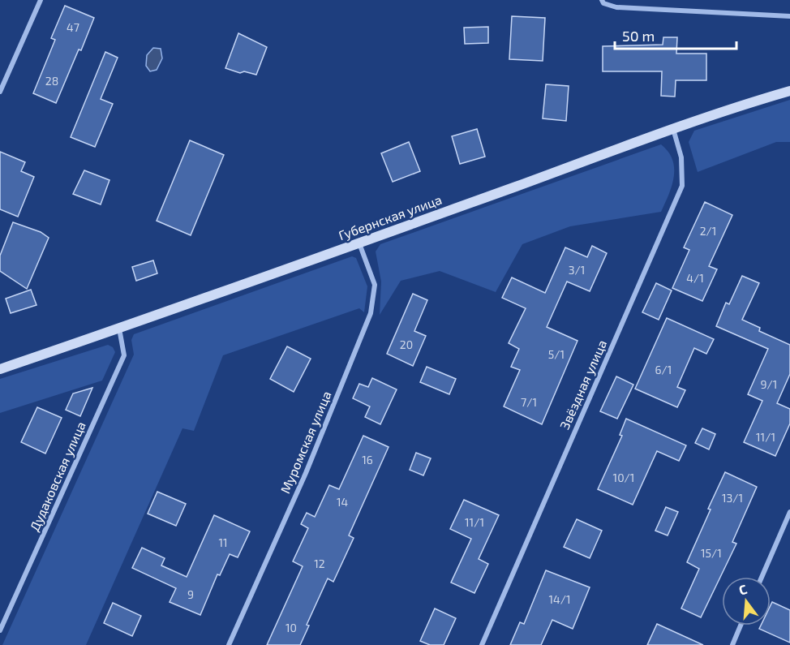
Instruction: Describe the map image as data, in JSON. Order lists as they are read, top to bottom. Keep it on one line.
{"streets":{"street":["Губернская улица","Звёздная улица","Муромская улица","Дудаковская улица"]},"crossings":[["Губернская улица","Звёздная улица"],["Губернская улица","Муромская улица"],["Губернская улица","Дудаковская улица"]],"house_numbers":["47","28","2/1","3/1","4/1","20","5/1","6/1","9/1","7/1","11/1","16","10/1","13/1","14","11/1","11","15/1","12","9","14/1","10"],"scale_bar":"50 m","north":"top"}
